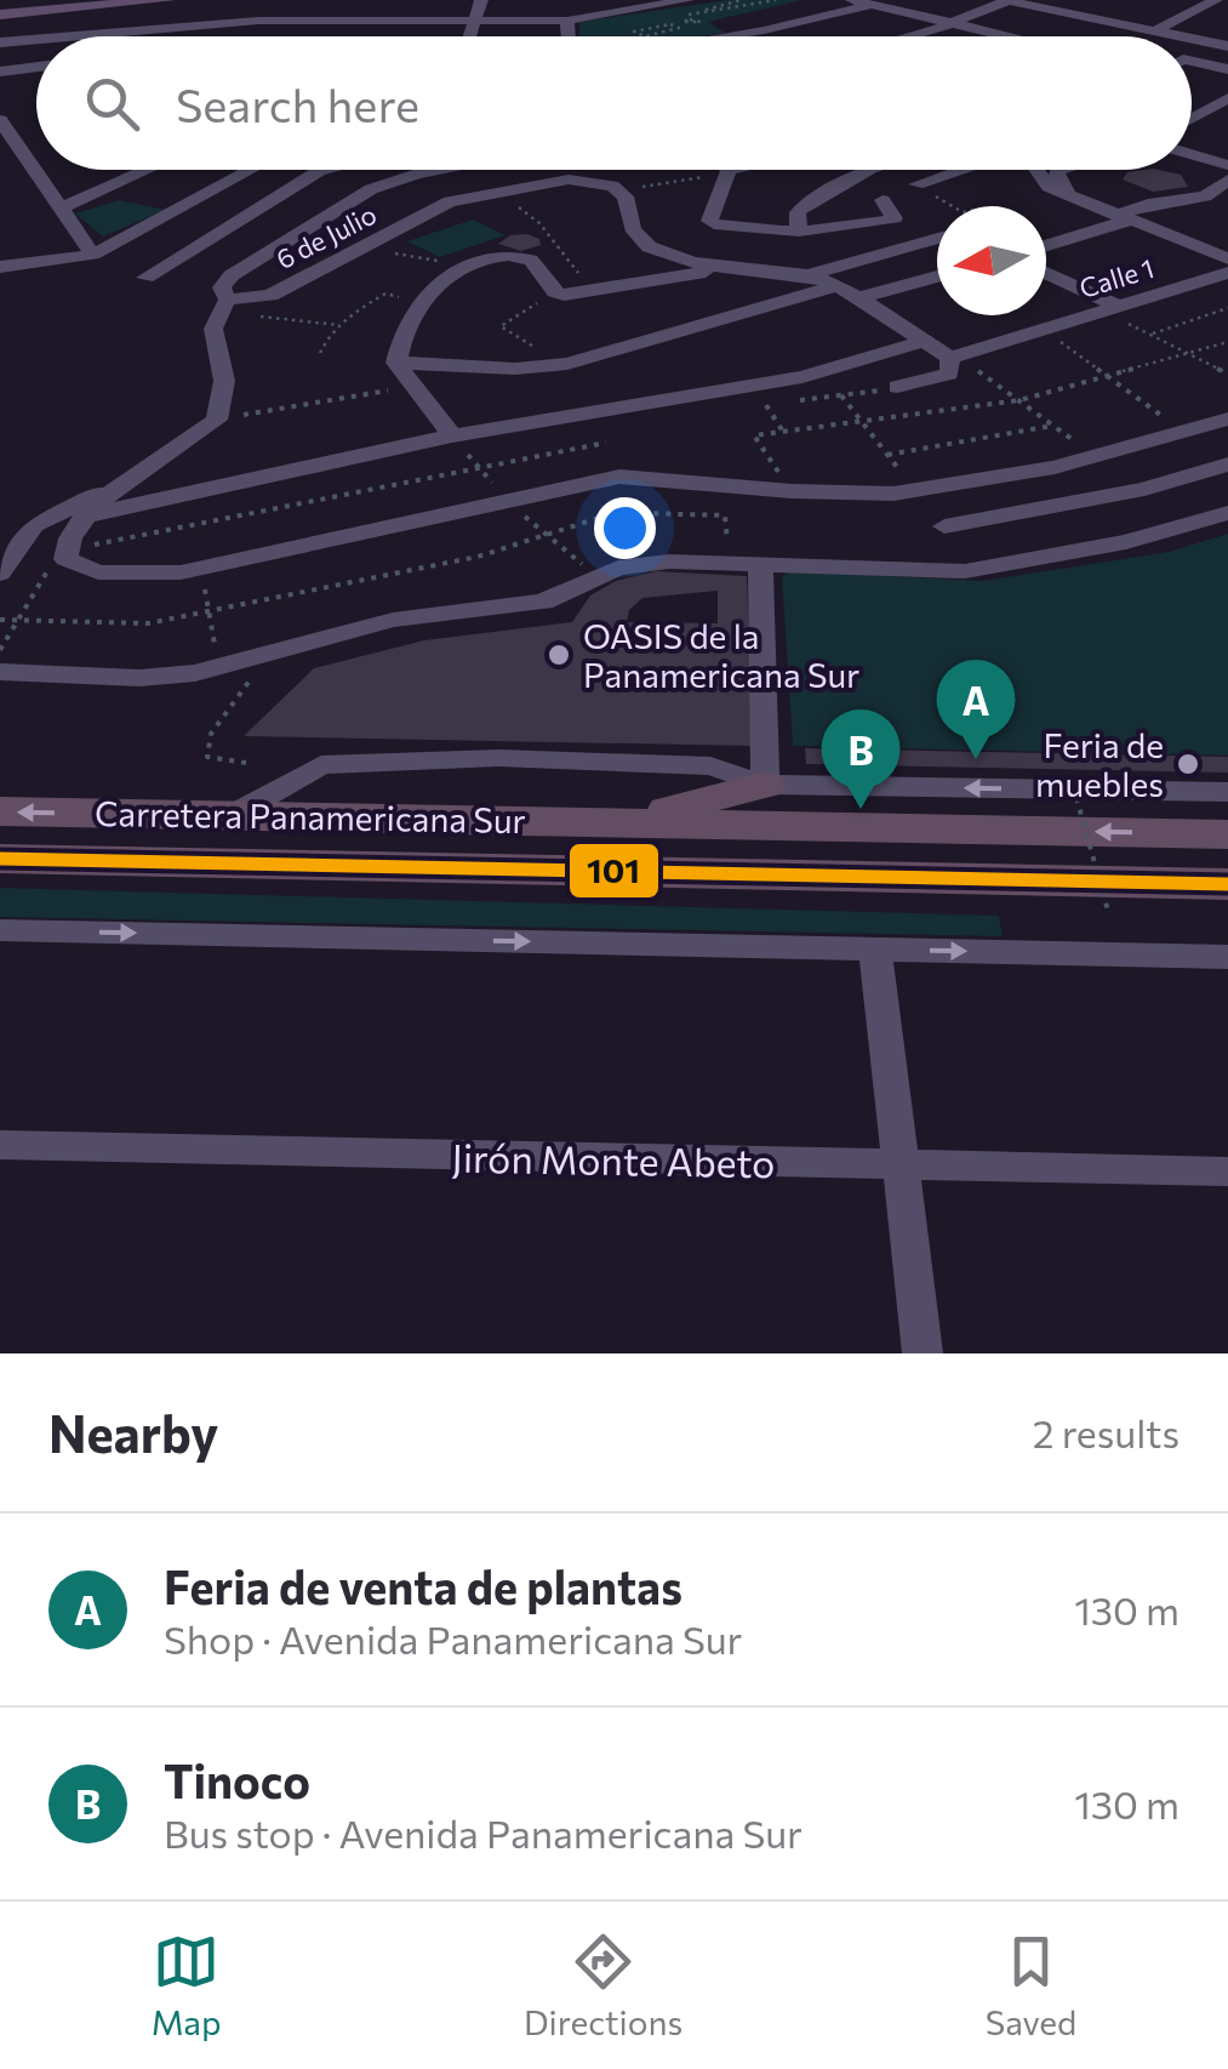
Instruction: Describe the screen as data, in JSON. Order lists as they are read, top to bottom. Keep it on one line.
{"streets":{"highway":["Carretera Panamericana Sur"],"street":["6 de Julio","Calle 1","Jirón Monte Abeto"]},"places":["OASIS de la Panamericana Sur","Feria de muebles"],"lines":["transit line 101"],"north":"left","page":{"search":"Search here","pins":["A","B"],"heading":["Nearby","2 results"],"list":[{"mark":"A","name":"Feria de venta de plantas","note":"Shop · Avenida Panamericana Sur","value":"130 m"},{"mark":"B","name":"Tinoco","note":"Bus stop · Avenida Panamericana Sur","value":"130 m"}],"nav":["Map","Directions","Saved"]}}
